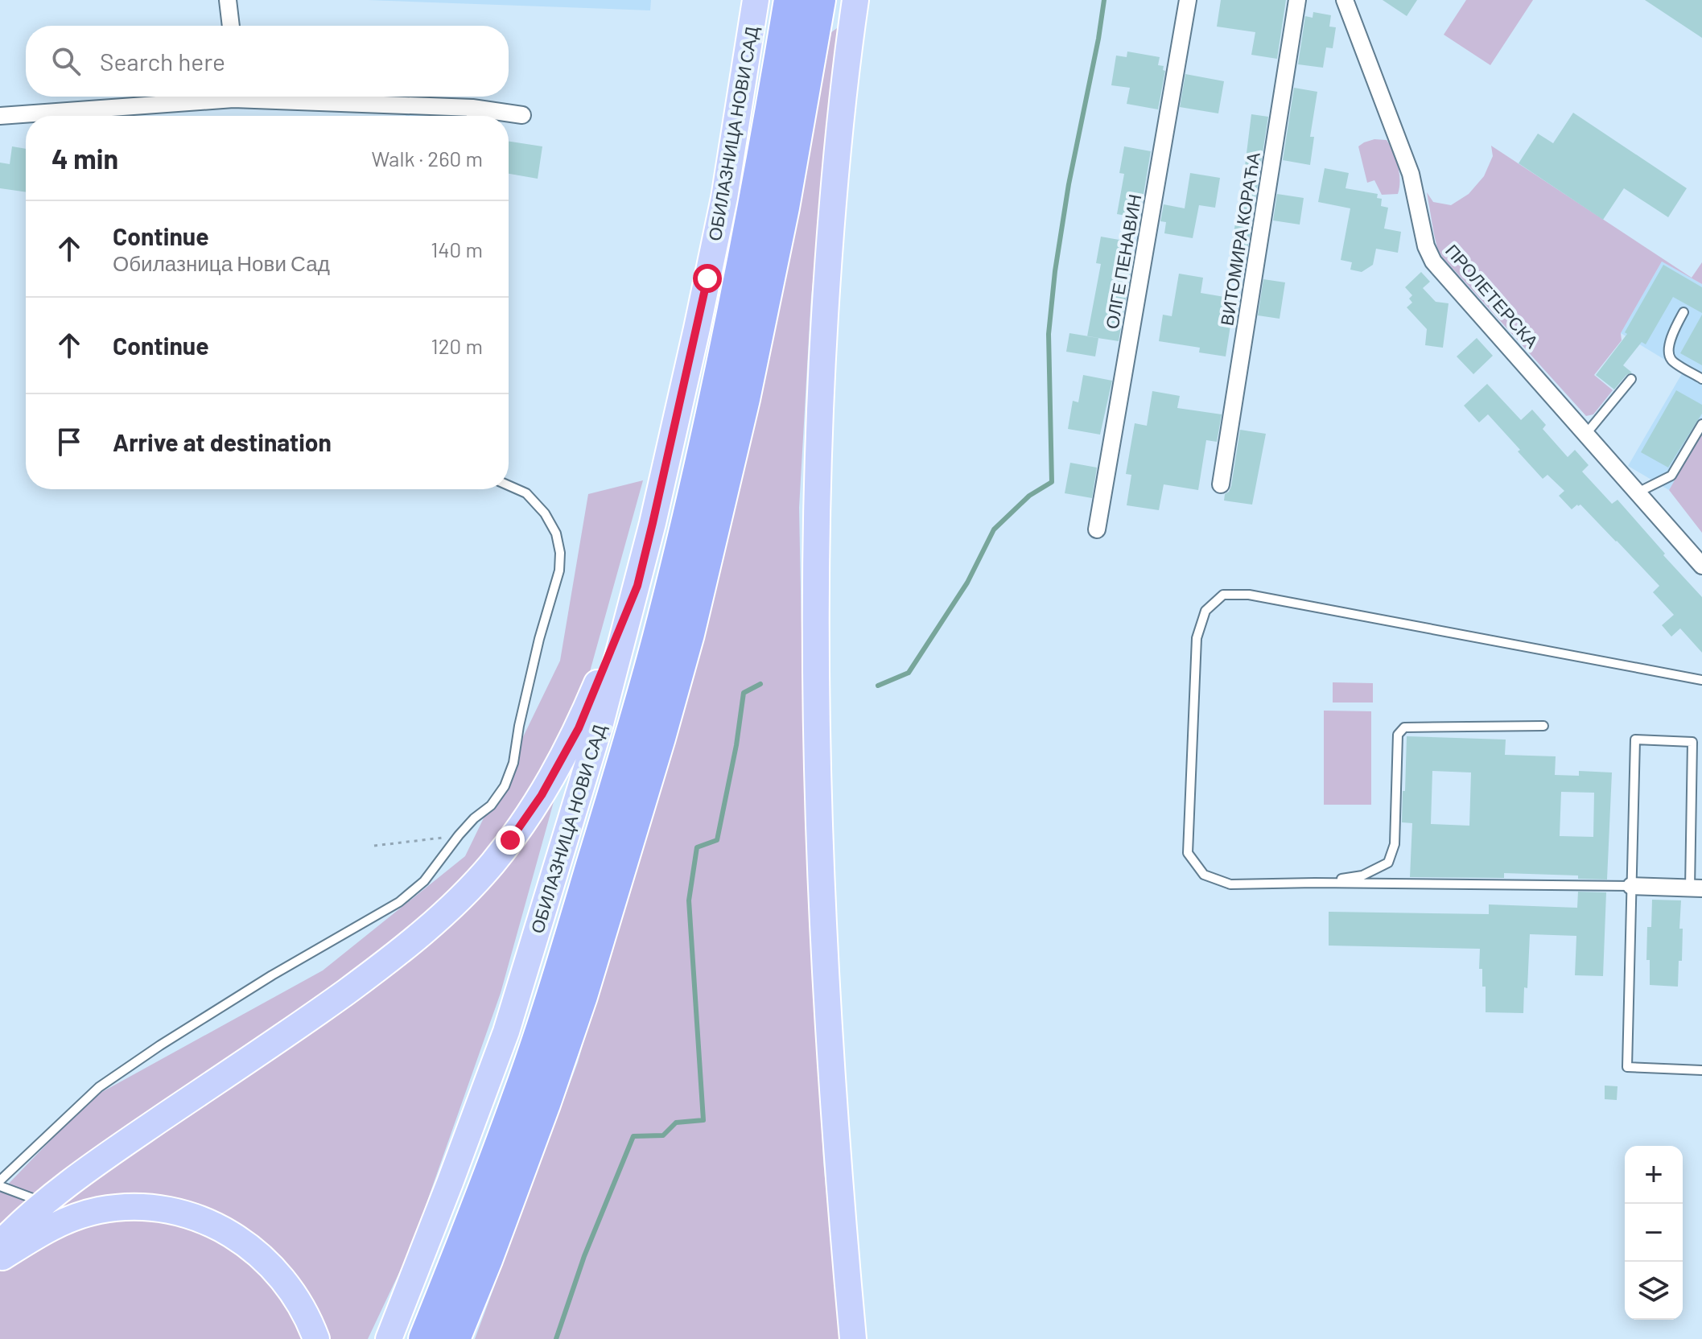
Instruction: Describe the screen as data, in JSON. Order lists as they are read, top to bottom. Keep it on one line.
{"streets":{"main road":["ОБИЛАЗНИЦА НОВИ САД"],"street":["ВИТОМИРА КОРАЋА","ОЛГЕ ПЕНАВИН","ПРОЛЕТЕРСКА"]},"page":{"search":"Search here","heading":["4 min","Walk · 260 m"],"list":[["Continue","Обилазница Нови Сад","140 m"],["Continue","120 m"],"Arrive at destination"],"map_buttons":["+","−"]}}
